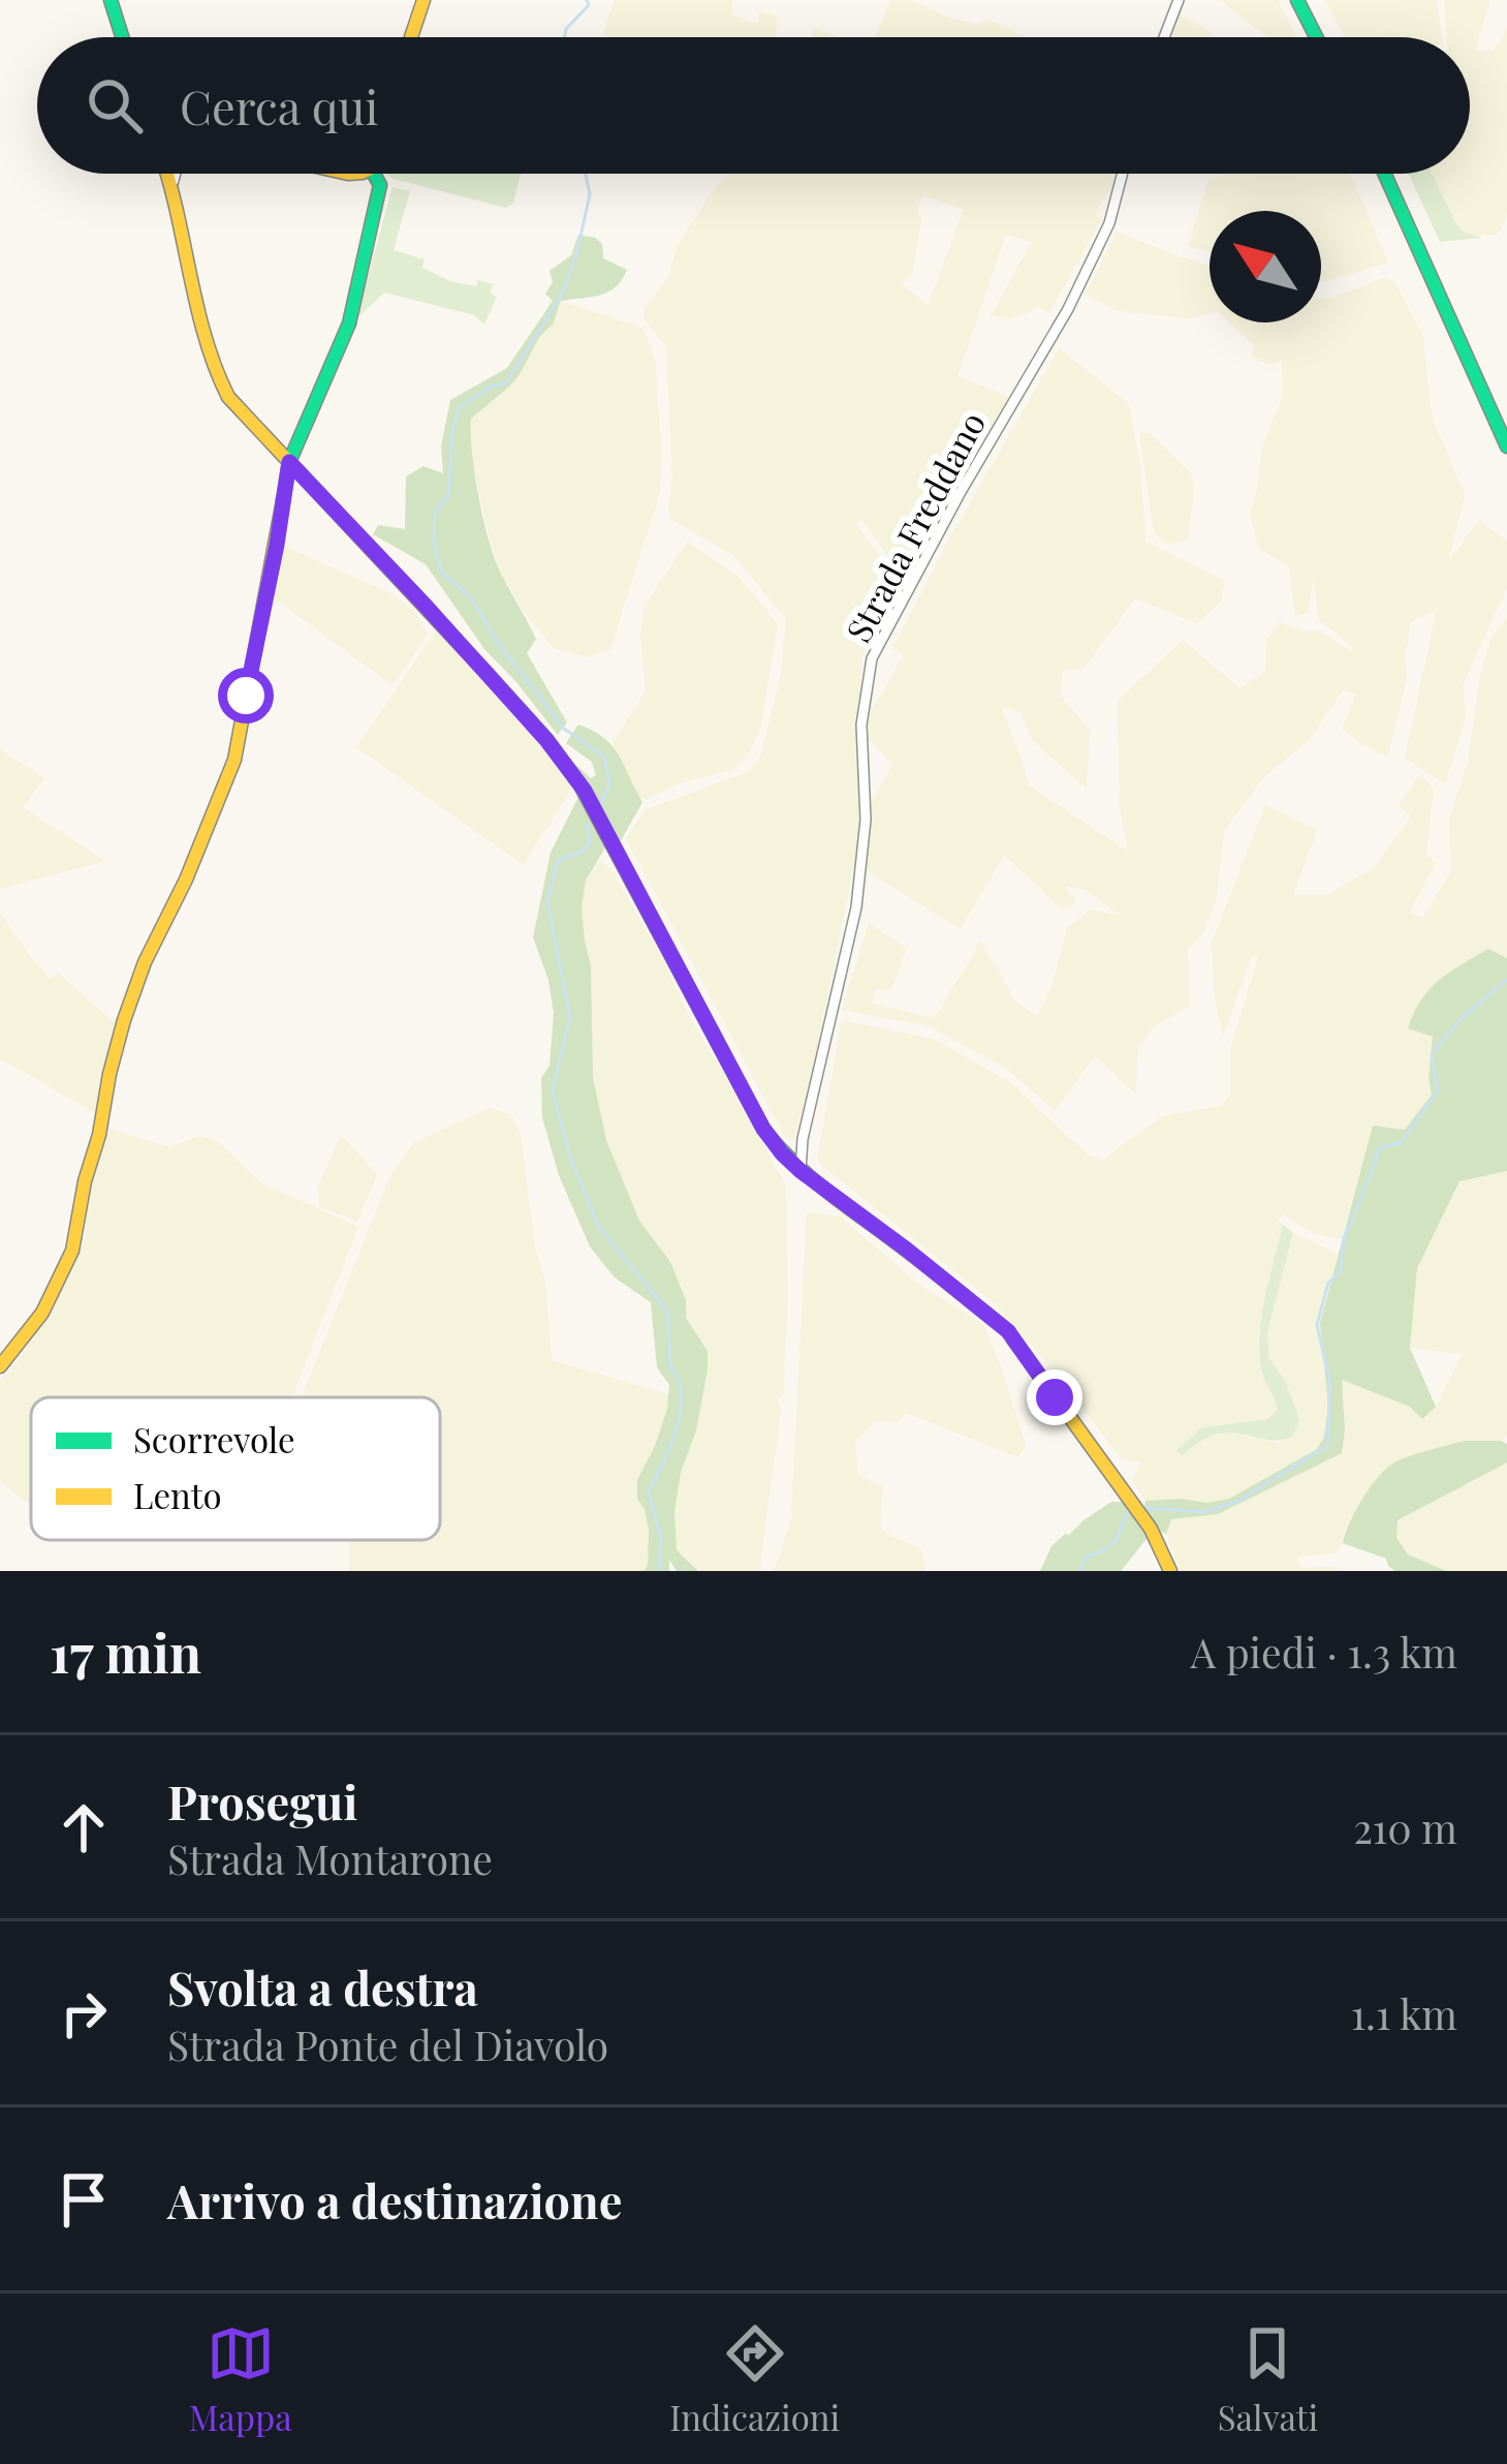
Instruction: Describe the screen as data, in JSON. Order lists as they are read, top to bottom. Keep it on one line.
{"streets":{"street":["Strada Freddano"]},"legend":["Scorrevole","Lento"],"north":"top left","page":{"search":"Cerca qui","heading":["17 min","A piedi · 1.3 km"],"list":[["Prosegui","Strada Montarone","210 m"],["Svolta a destra","Strada Ponte del Diavolo","1.1 km"],"Arrivo a destinazione"],"nav":["Mappa","Indicazioni","Salvati"]}}
